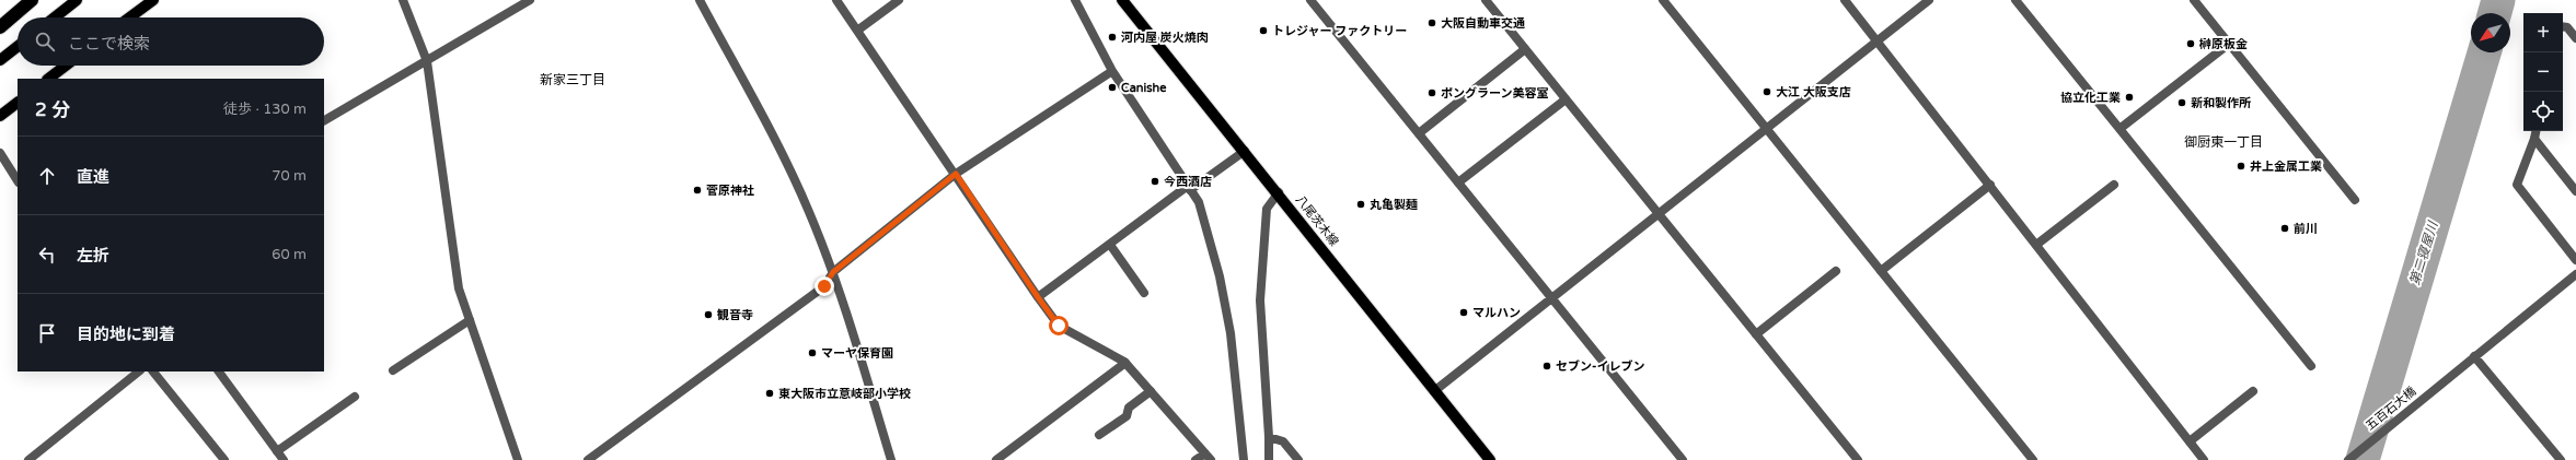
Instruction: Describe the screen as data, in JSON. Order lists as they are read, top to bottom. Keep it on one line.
{"streets":{"main road":["八尾茨木線"],"street":["五百石大橋"]},"districts":["新家三丁目","御厨東一丁目"],"water":["第二寝屋川"],"places":["大阪自動車交通","トレジャー ファクトリー","河内屋 炭火焼肉","榊原板金","Canishe","大江 大阪支店","ポングラーン美容室","協立化工業","新和製作所","井上金属工業","今西酒店","菅原神社","丸亀製麺","前川","マルハン","観音寺","マーヤ保育園","セブン-イレブン","東大阪市立意岐部小学校"],"north":"bottom left","page":{"map_buttons":["+","−"],"search":"ここで検索","heading":["2 分","徒歩 · 130 m"],"list":[["直進","70 m"],["左折","60 m"],"目的地に到着"]}}
